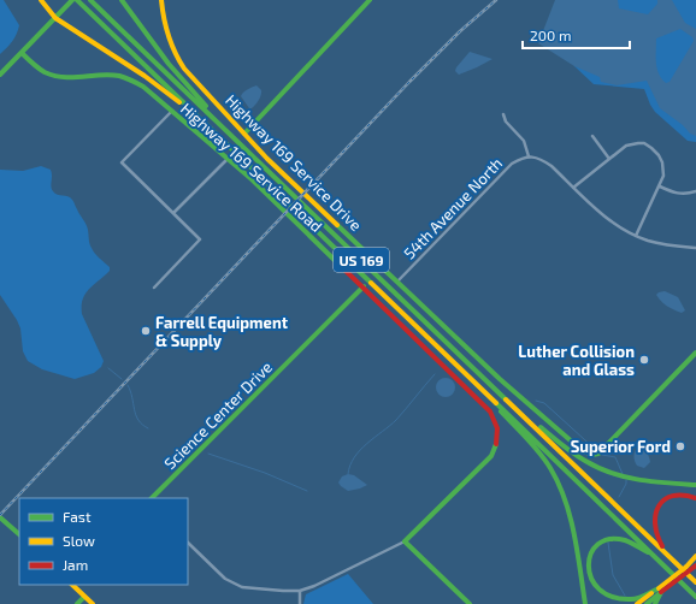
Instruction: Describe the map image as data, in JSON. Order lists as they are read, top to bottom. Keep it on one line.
{"streets":{"main road":["Highway 169 Service Drive","Highway 169 Service Road","US 169","Science Center Drive"],"street":["54th Avenue North"]},"crossings":[["Highway 169 Service Drive","54th Avenue North"],["Highway 169 Service Road","Science Center Drive"]],"places":["Farrell Equipment & Supply","Luther Collision and Glass","Superior Ford"],"legend":["Fast","Slow","Jam"],"scale_bar":"200 m"}
